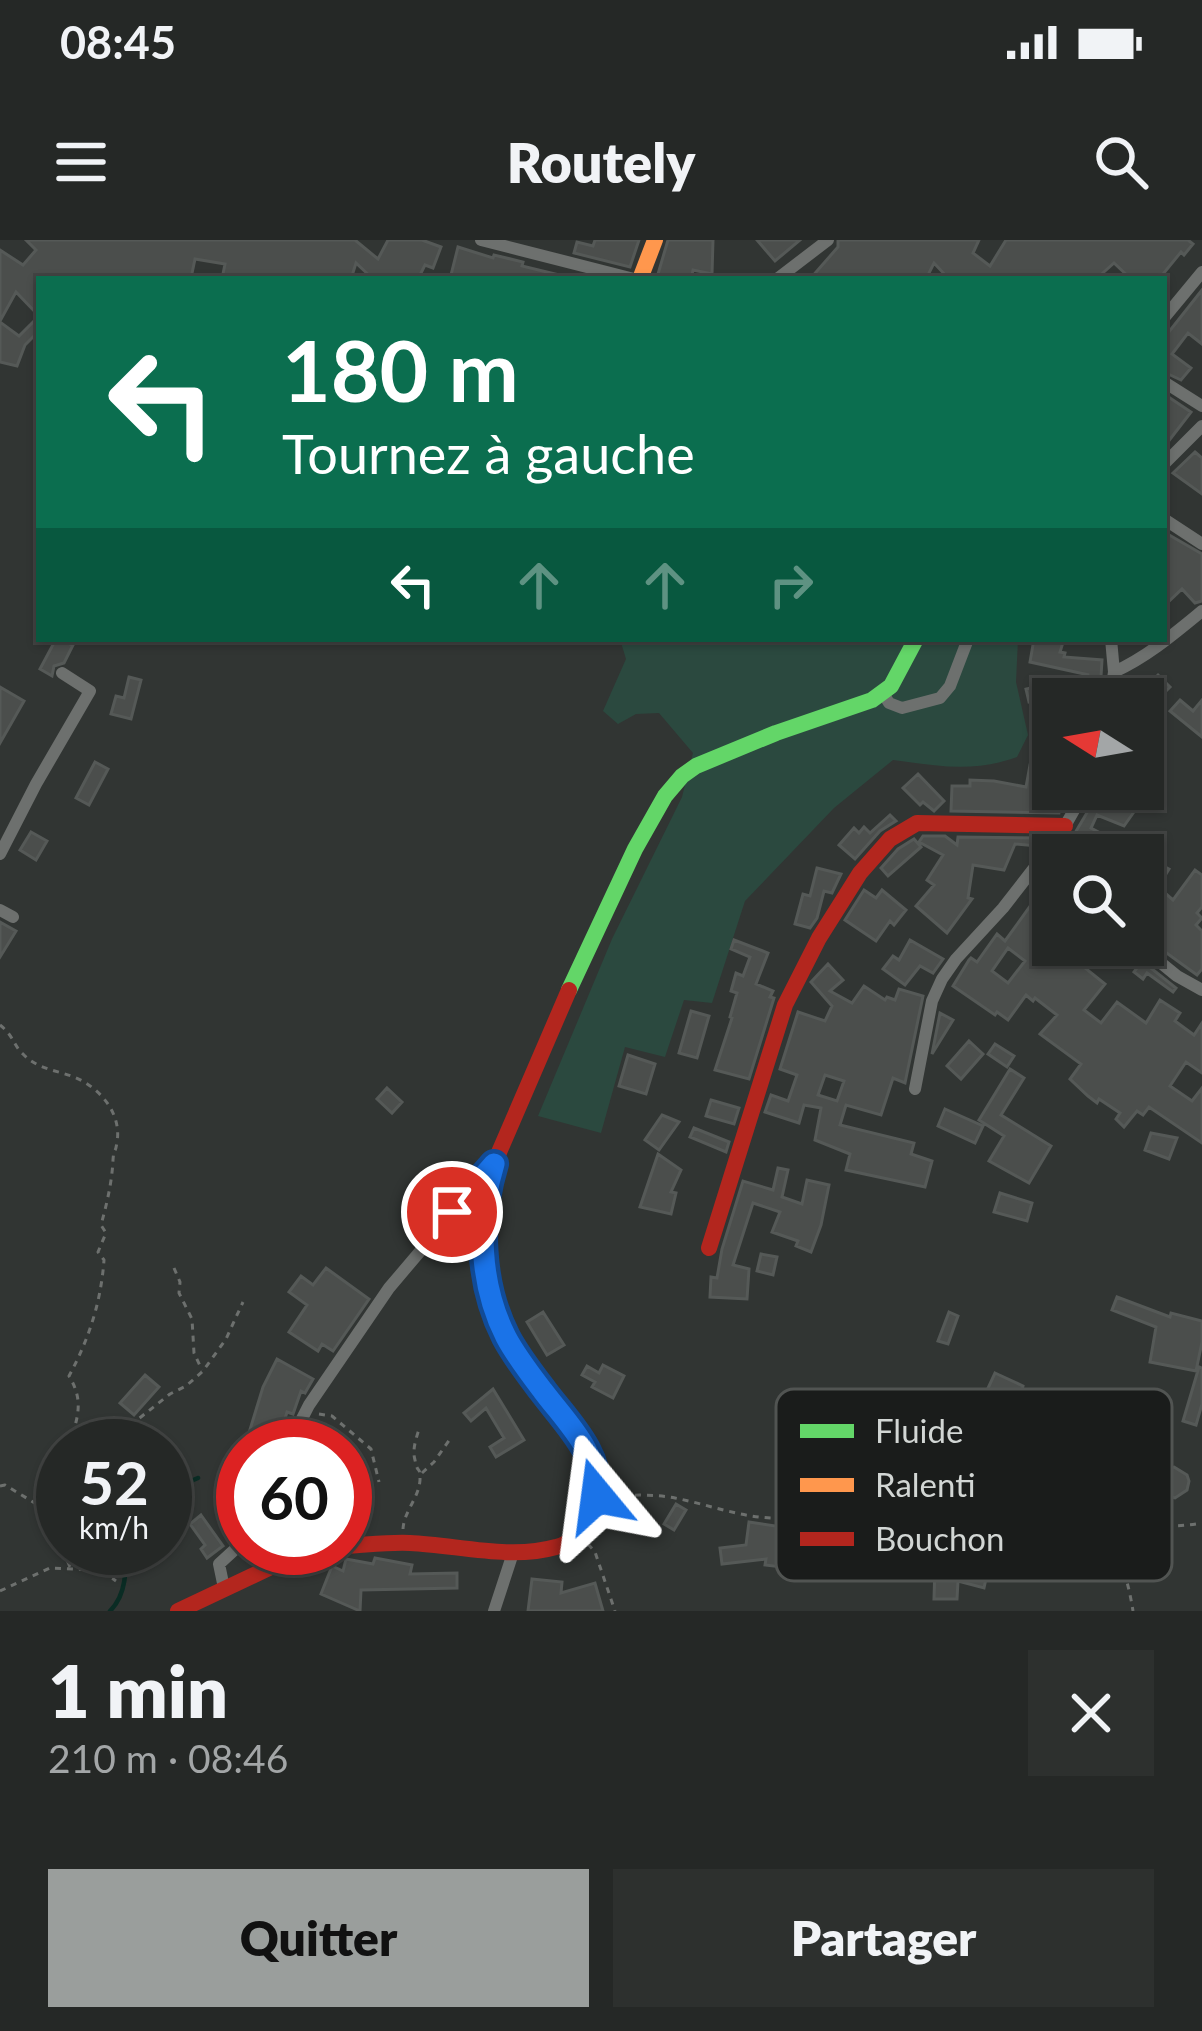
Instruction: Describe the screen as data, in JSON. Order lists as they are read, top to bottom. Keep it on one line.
{"legend":["Fluide","Ralenti","Bouchon"],"north":"left","page":{"status":"08:45","header":"Routely","turn":["180 m","Tournez à gauche"],"speed":"52 km/h","limit":"60","heading":["1 min","210 m · 08:46"],"buttons":["Quitter","Partager"]}}
